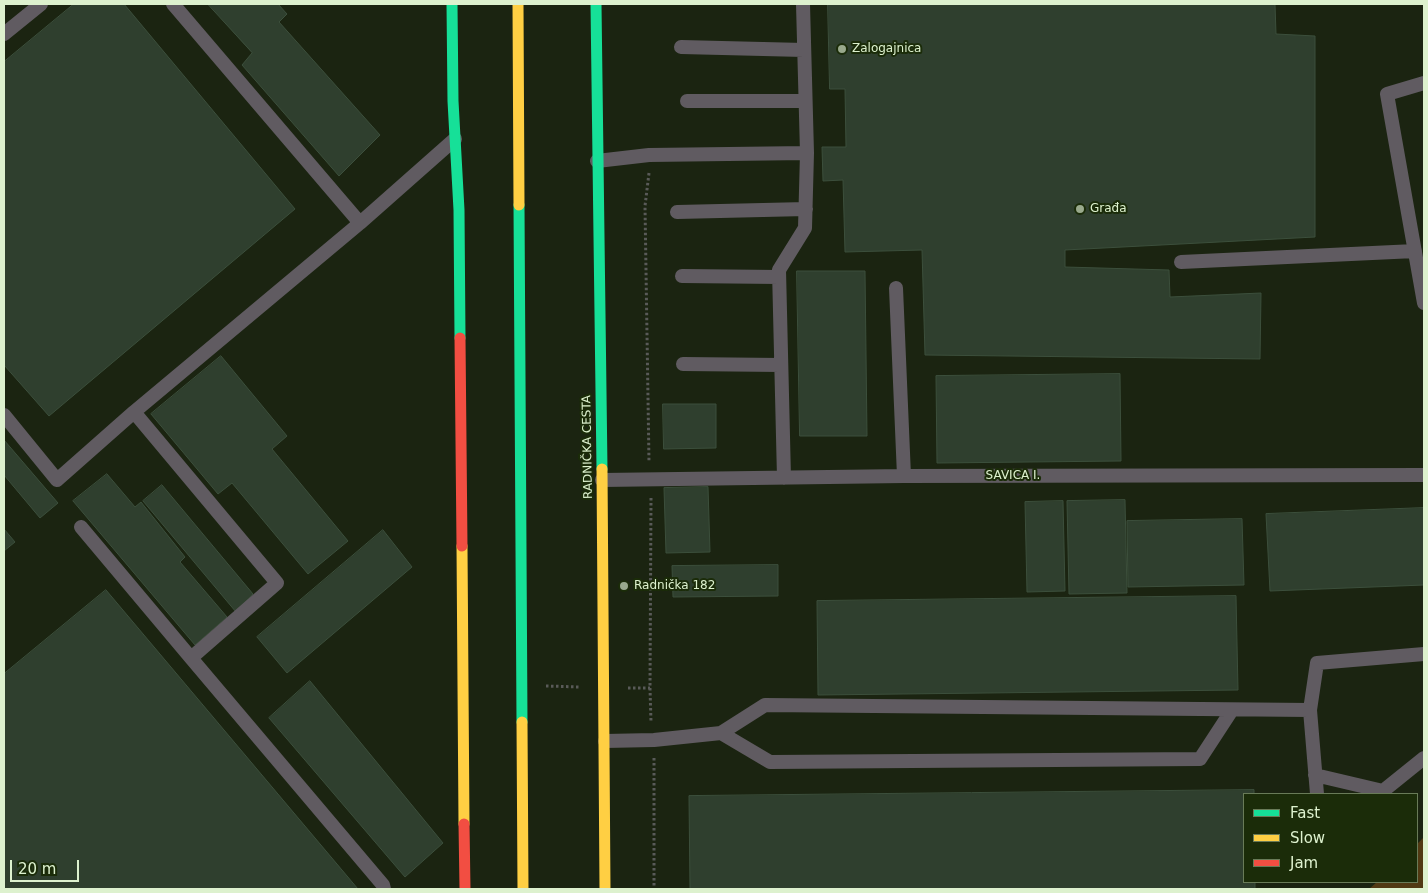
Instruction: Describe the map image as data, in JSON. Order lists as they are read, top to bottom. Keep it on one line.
{"streets":{"main road":["RADNIČKA CESTA"],"lane":["SAVICA I."]},"crossings":[["RADNIČKA CESTA","SAVICA I."]],"places":["Zalogajnica","Građa","Radnička 182"],"legend":["Fast","Slow","Jam"],"scale_bar":"20 m"}
